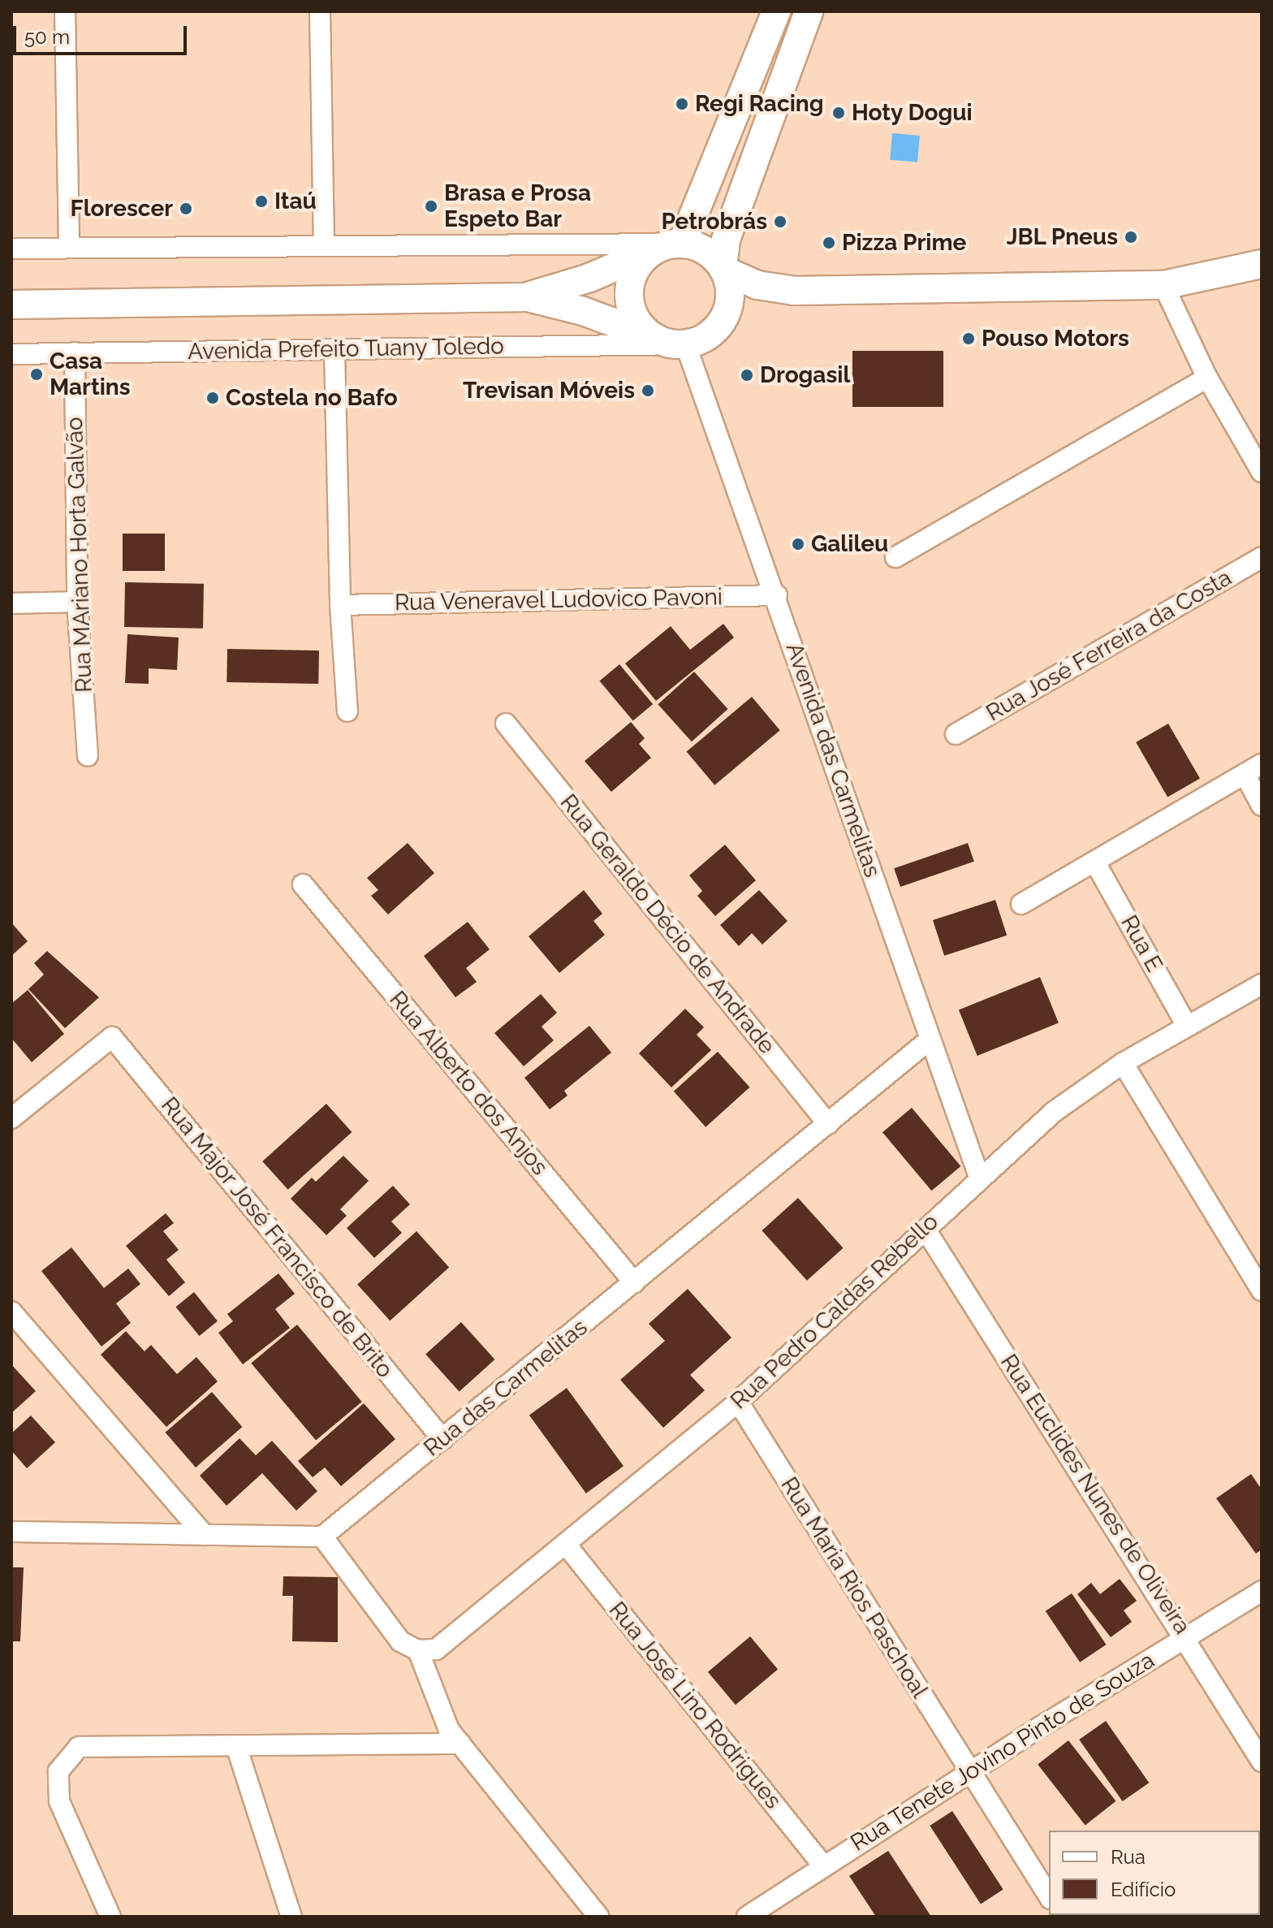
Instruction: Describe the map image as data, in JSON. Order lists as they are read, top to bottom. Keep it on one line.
{"streets":{"street":["Avenida Prefeito Tuany Toledo","Rua MAriano Horta Galvão","Rua Veneravel Ludovico Pavoni","Rua José Ferreira da Costa","Avenida das Carmelitas","Rua Geraldo Décio de Andrade","Rua E","Rua Alberto dos Anjos","Rua Major José Francisco de Brito","Rua Pedro Caldas Rebello","Rua das Carmelitas","Rua Euclides Nunes de Oliveira","Rua Maria Rios Paschoal","Rua José Lino Rodrigues","Rua Tenete Jovino Pinto de Souza"]},"crossings":[["Avenida Prefeito Tuany Toledo","Rua MAriano Horta Galvão"],["Avenida Prefeito Tuany Toledo","Avenida das Carmelitas"],["Rua Veneravel Ludovico Pavoni","Avenida das Carmelitas"],["Avenida das Carmelitas","Rua Pedro Caldas Rebello"],["Avenida das Carmelitas","Rua das Carmelitas"],["Rua Geraldo Décio de Andrade","Rua das Carmelitas"],["Rua E","Rua Pedro Caldas Rebello"],["Rua Alberto dos Anjos","Rua das Carmelitas"],["Rua Major José Francisco de Brito","Rua das Carmelitas"],["Rua Pedro Caldas Rebello","Rua Euclides Nunes de Oliveira"],["Rua Pedro Caldas Rebello","Rua Maria Rios Paschoal"],["Rua Pedro Caldas Rebello","Rua José Lino Rodrigues"],["Rua Euclides Nunes de Oliveira","Rua Tenete Jovino Pinto de Souza"],["Rua Maria Rios Paschoal","Rua Tenete Jovino Pinto de Souza"],["Rua José Lino Rodrigues","Rua Tenete Jovino Pinto de Souza"]],"places":["Regi Racing","Hoty Dogui","Itaú","Brasa e Prosa Espeto Bar","Florescer","Petrobrás","JBL Pneus","Pizza Prime","Pouso Motors","Casa Martins","Drogasil","Trevisan Móveis","Costela no Bafo","Galileu"],"legend":["Rua","Edifício"],"scale_bar":"50 m"}
